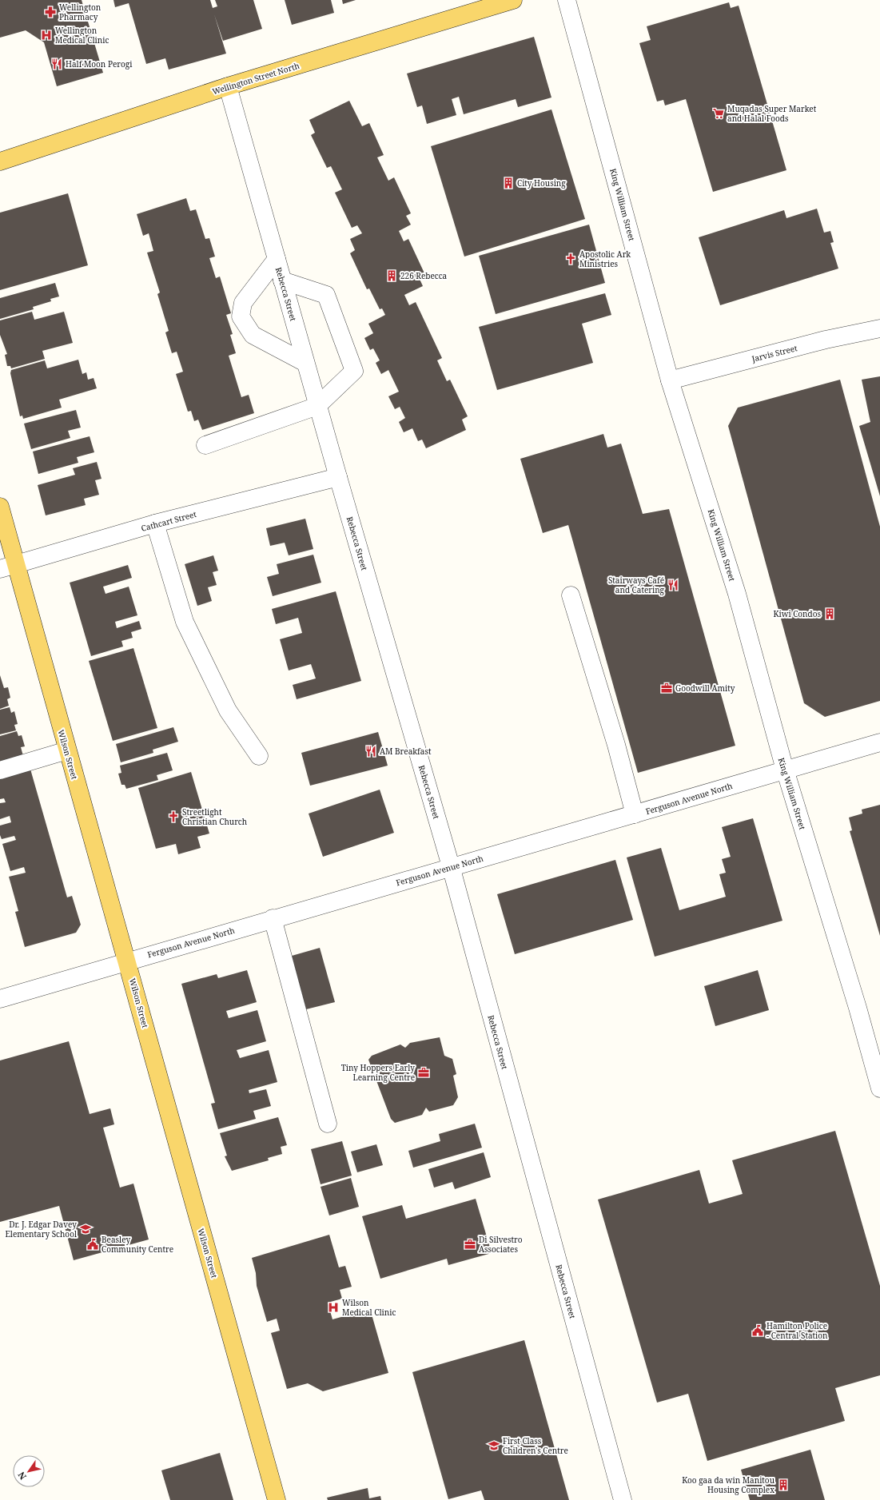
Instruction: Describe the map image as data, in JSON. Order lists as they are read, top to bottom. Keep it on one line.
{"streets":{"main road":["Wellington Street North","Wilson Street"],"street":["King William Street","Rebecca Street","Jarvis Street","Cathcart Street","Ferguson Avenue North"]},"crossings":[["Wellington Street North","Rebecca Street"],["King William Street","Jarvis Street"],["King William Street","Ferguson Avenue North"],["Rebecca Street","Cathcart Street"],["Rebecca Street","Ferguson Avenue North"],["Cathcart Street","Wilson Street"],["Wilson Street","Ferguson Avenue North"]],"places":{"pharmacy":["Wellington Pharmacy"],"hospital":["Wellington Medical Clinic","Wilson Medical Clinic"],"restaurant":["Half Moon Perogi","Stairways Café and Catering","AM Breakfast"],"supermarket":["Muqadas Super Market and Halal Foods"],"building":["City Housing","226 Rebecca","Kiwi Condos","Koo gaa da win Manitou Housing Complex"],"church":["Apostolic Ark Ministries","Streetlight Christian Church"],"office":["Goodwill Amity","Tiny Hoppers Early Learning Centre","Di Silvestro Associates"],"school or university":["Dr. J. Edgar Davey Elementary School","First Class Children's Centre"],"public building":["Beasley Community Centre","Hamilton Police - Central Station"]},"north":"bottom left"}
